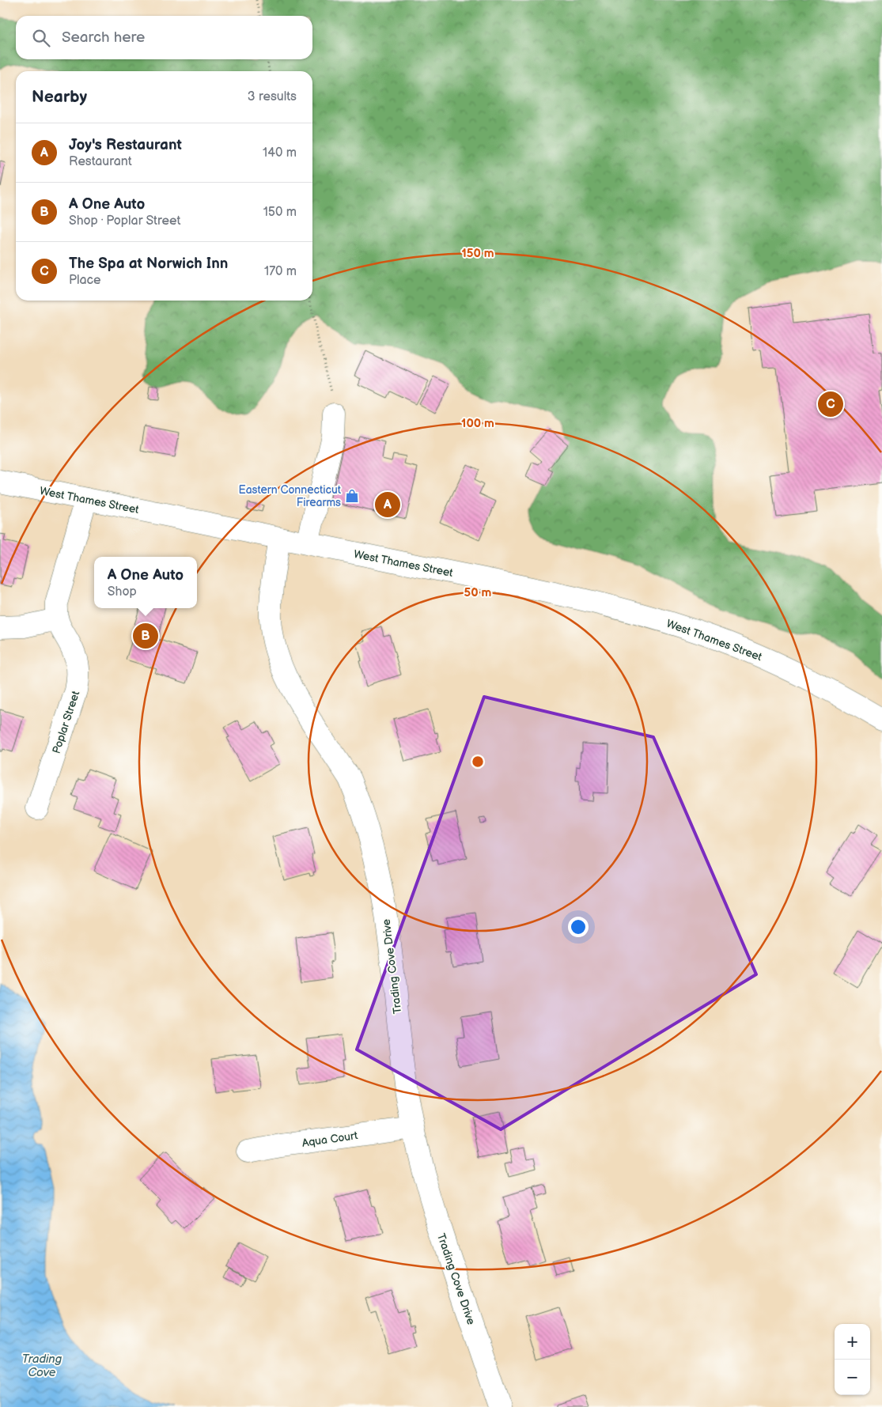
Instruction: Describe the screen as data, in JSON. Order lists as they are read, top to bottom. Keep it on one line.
{"streets":{"street":["West Thames Street","Poplar Street","Trading Cove Drive","Aqua Court"]},"crossings":[["West Thames Street","Poplar Street"],["West Thames Street","Trading Cove Drive"],["Trading Cove Drive","Aqua Court"]],"water":["Trading Cove"],"places":{"shop":["Eastern Connecticut Firearms"]},"page":{"search":"Search here","heading":["Nearby","3 results"],"list":[{"mark":"A","name":"Joy's Restaurant","note":"Restaurant","value":"140 m"},{"mark":"B","name":"A One Auto","note":"Shop · Poplar Street","value":"150 m"},{"mark":"C","name":"The Spa at Norwich Inn","note":"Place","value":"170 m"}],"pins":["C","A","B"],"popup":["A One Auto","Shop"],"map_buttons":["+","−"]},"rings":["150 m","100 m","50 m"]}
